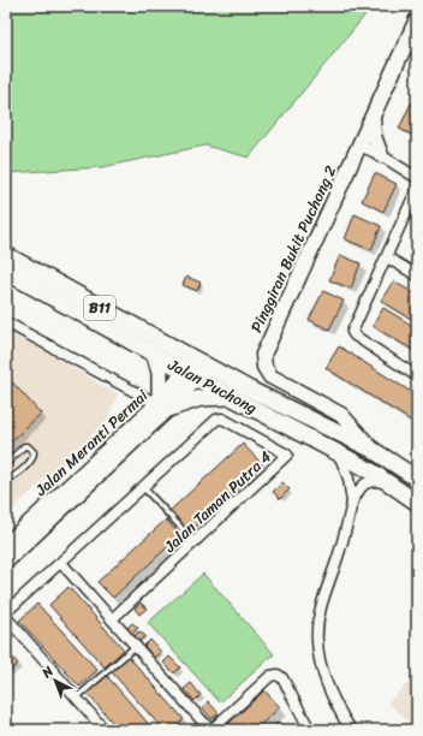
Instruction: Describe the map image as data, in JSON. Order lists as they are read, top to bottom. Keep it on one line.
{"streets":{"main road":["B11","Jalan Puchong"],"street":["Pinggiran Bukit Puchong 2","Jalan Meranti Permai","Jalan Taman Putra 4"]},"crossings":[["Pinggiran Bukit Puchong 2","Jalan Puchong"],["Jalan Puchong","Jalan Meranti Permai"]],"north":"top left"}
